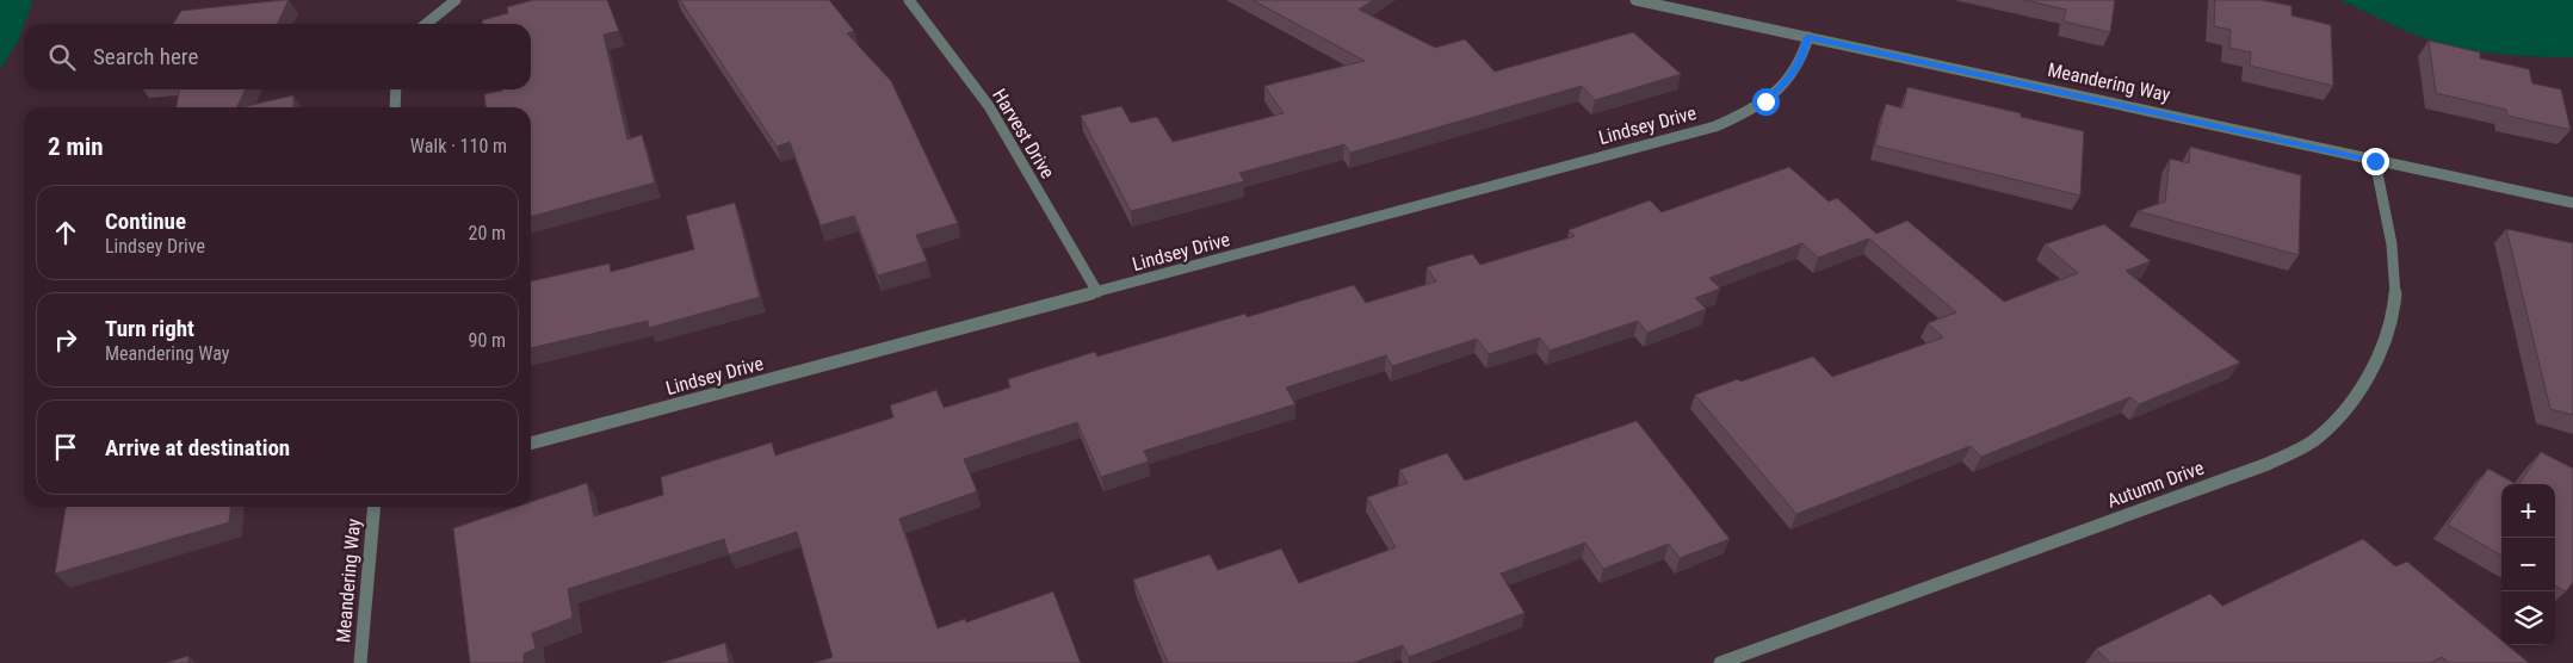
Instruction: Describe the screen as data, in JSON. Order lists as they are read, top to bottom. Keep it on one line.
{"streets":{"street":["Meandering Way","Lindsey Drive","Harvest Drive","Autumn Drive"]},"crossings":[["Meandering Way","Lindsey Drive"],["Meandering Way","Autumn Drive"],["Lindsey Drive","Harvest Drive"]],"page":{"search":"Search here","heading":["2 min","Walk · 110 m"],"list":[["Continue","Lindsey Drive","20 m"],["Turn right","Meandering Way","90 m"],"Arrive at destination"],"map_buttons":["+","−"]}}
